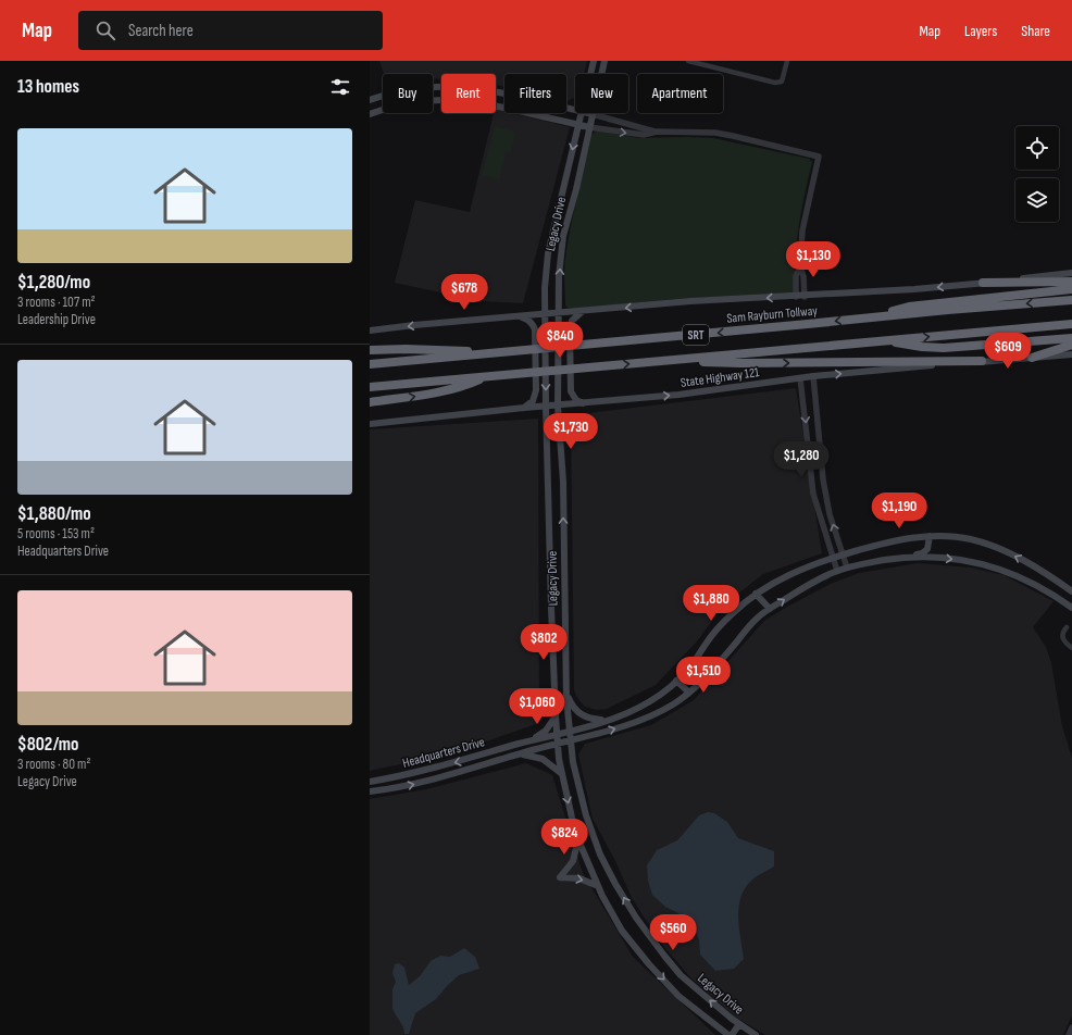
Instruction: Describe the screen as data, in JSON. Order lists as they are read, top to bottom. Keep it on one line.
{"streets":{"highway":["Sam Rayburn Tollway","SRT"],"main road":["Legacy Drive","State Highway 121","Headquarters Drive"]},"crossings":[["Legacy Drive","State Highway 121"],["Legacy Drive","Headquarters Drive"]],"one_way":["State Highway 121"],"page":{"header":"Map","search":"Search here","nav":["Map","Layers","Share"],"heading":"13 homes","chip":["Buy","Rent","Filters","New","Apartment"],"list":[{"name":"$1,280/mo","note":"3 rooms · 107 m² · Leadership Drive"},{"name":"$1,880/mo","note":"5 rooms · 153 m² · Headquarters Drive"},{"name":"$802/mo","note":"3 rooms · 80 m² · Legacy Drive"}],"price":["$1,130","$678","$840","$609","$1,730","$1,280","$1,190","$1,880","$802","$1,510","$1,060","$824","$560"]}}
